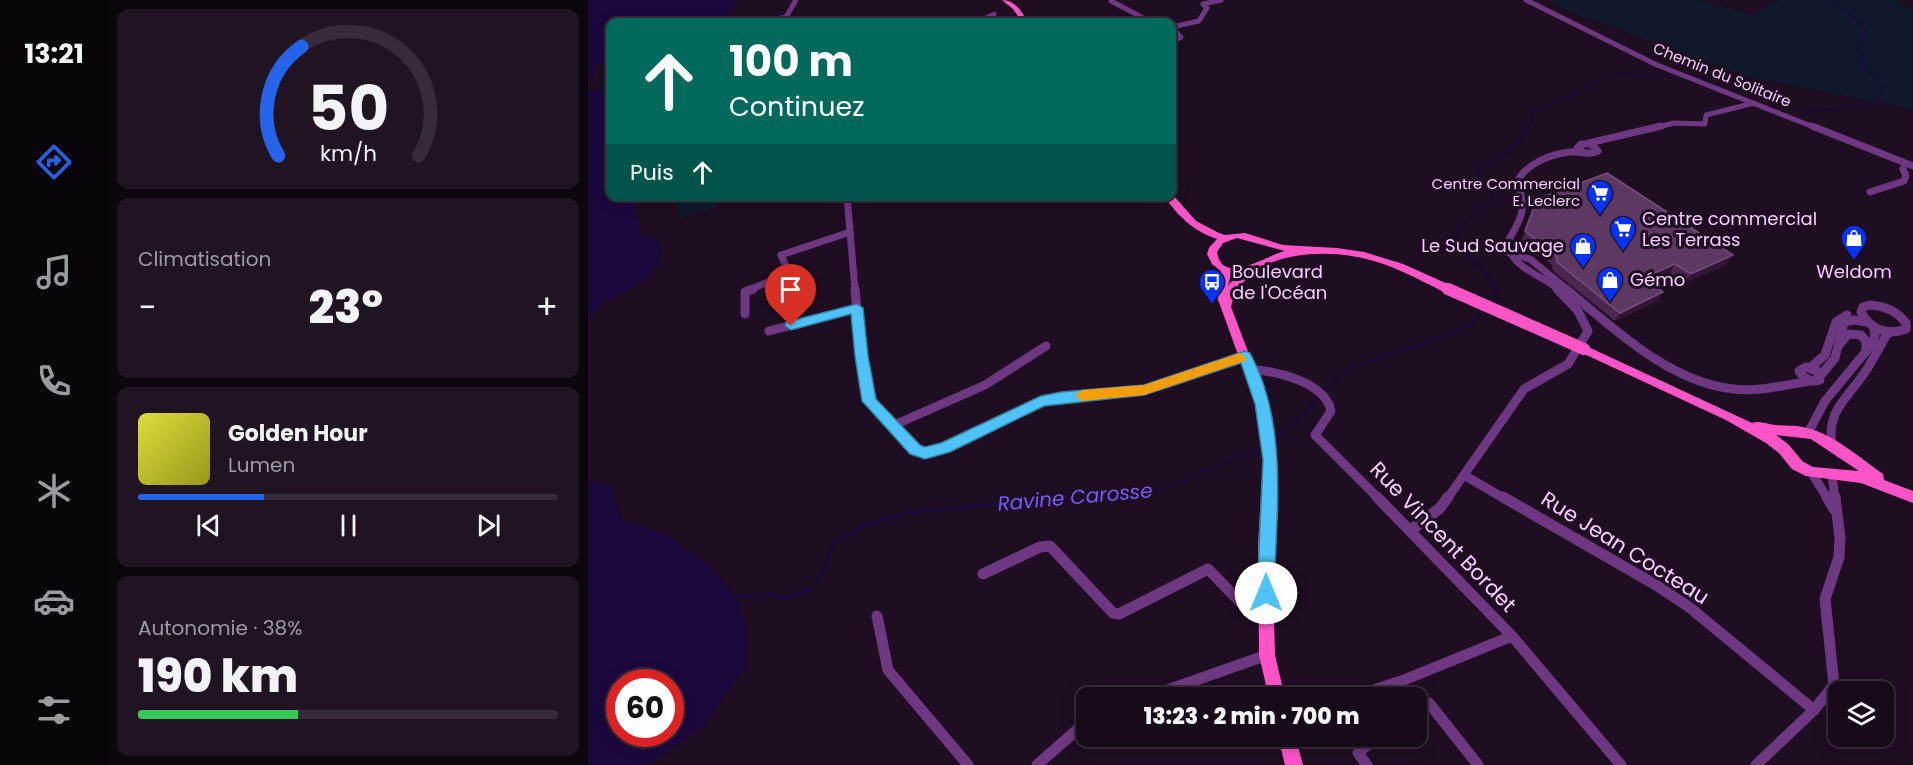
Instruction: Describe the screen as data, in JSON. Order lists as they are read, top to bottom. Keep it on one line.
{"streets":{"street":["Chemin du Solitaire","Rue Vincent Bordet","Rue Jean Cocteau"]},"water":["Ravine Carosse"],"places":{"supermarket":["Centre Commercial E. Leclerc","Centre commercial Les Terrass"],"shop":["Weldom","Le Sud Sauvage","Gémo"],"bus stop":["Boulevard de l'Océan"]},"page":{"tabs":"13:21","turn":["100 m","Continuez"],"then":"Puis","tile":["Climatisation",["Autonomie · 38%","190 km"]],"heat":["−","23°","+"],"song":["Golden Hour","Lumen"],"limit":"60","trip":"13:23 · 2 min · 700 m","gauge":["50","km/h"]}}
